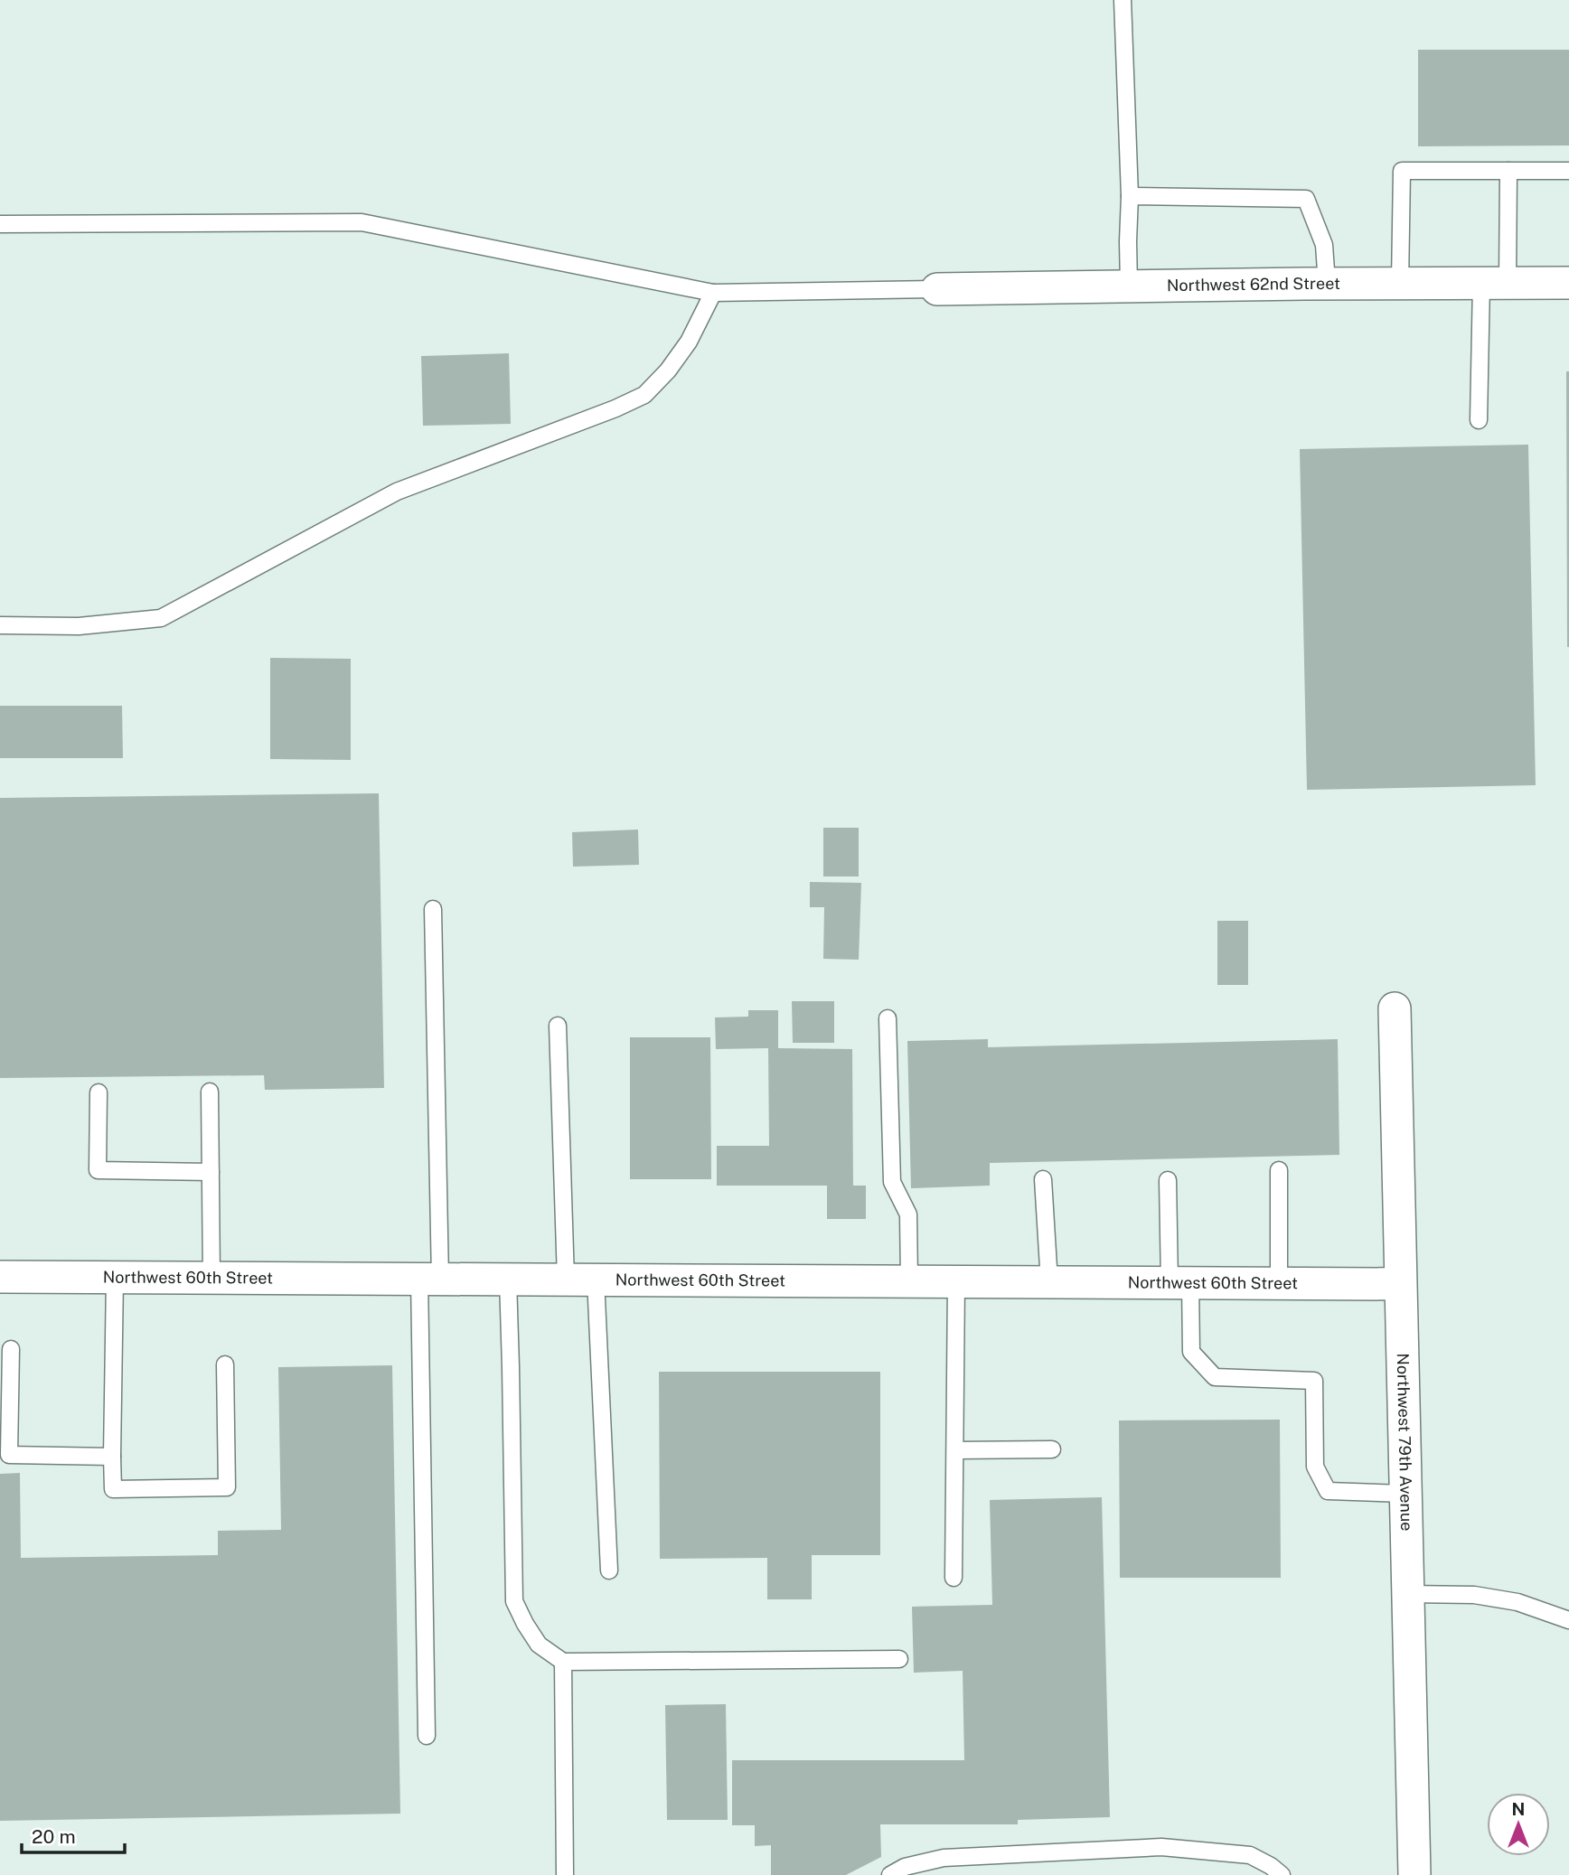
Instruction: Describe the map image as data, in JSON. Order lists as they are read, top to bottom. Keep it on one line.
{"streets":{"street":["Northwest 62nd Street","Northwest 60th Street","Northwest 79th Avenue"]},"crossings":[["Northwest 60th Street","Northwest 79th Avenue"]],"scale_bar":"20 m","north":"top"}
